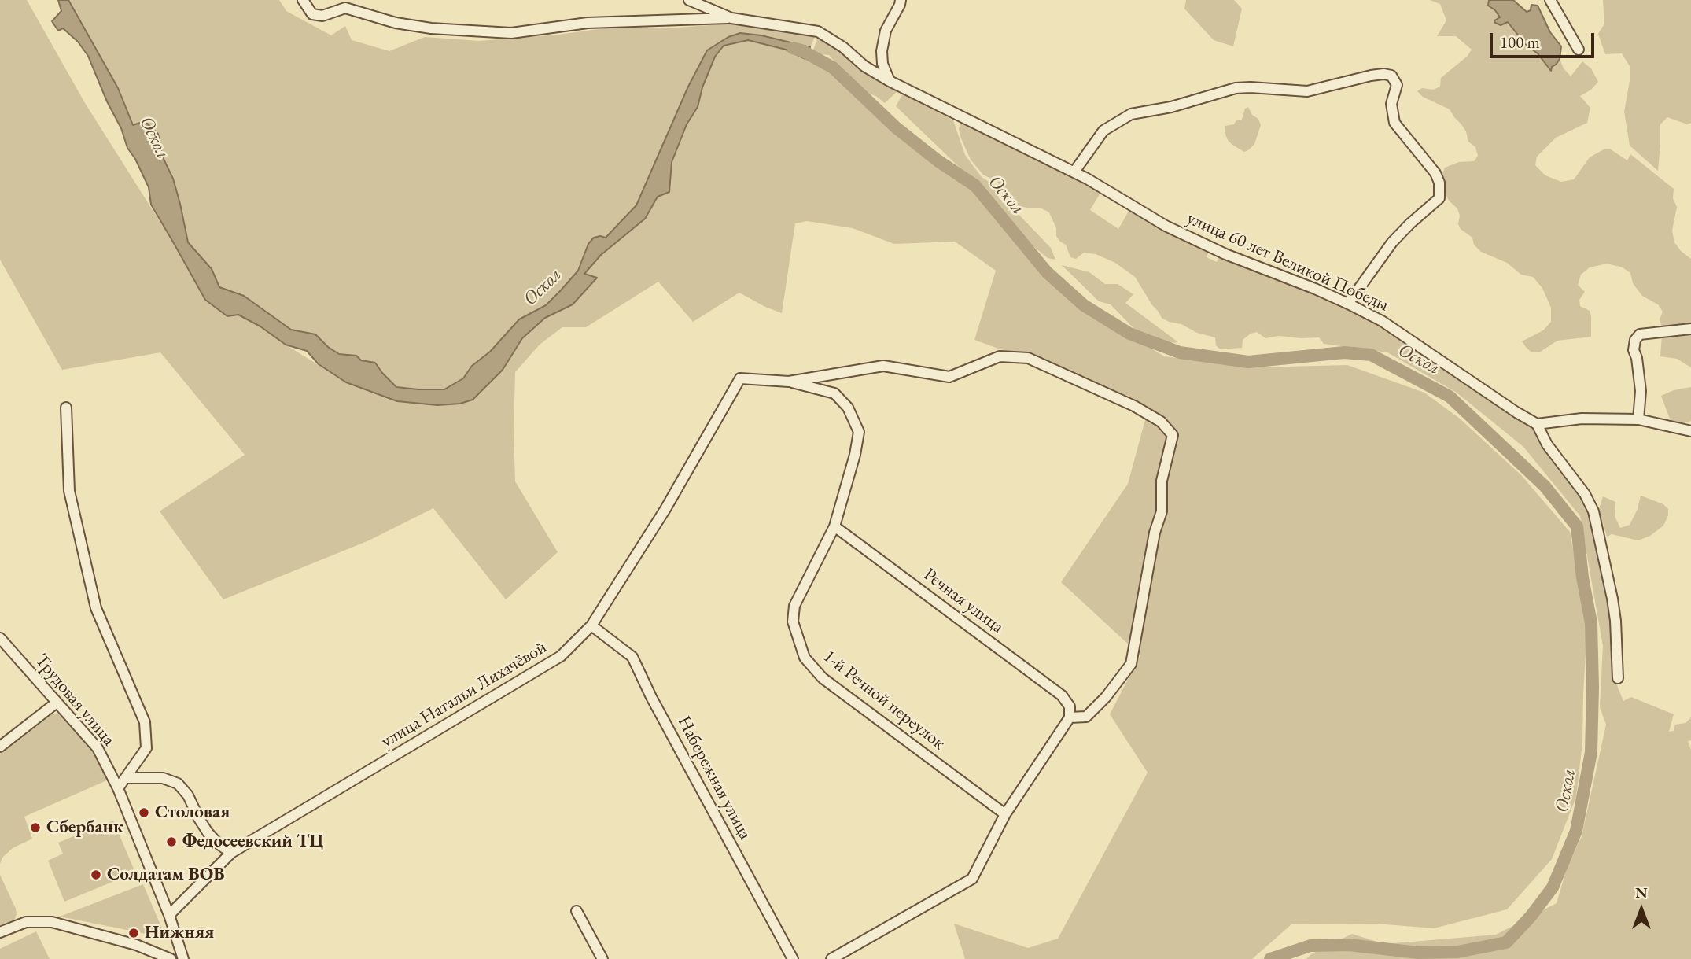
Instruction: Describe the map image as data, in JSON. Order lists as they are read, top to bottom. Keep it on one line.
{"streets":{"street":["улица 60 лет Великой Победы","Речная улица","улица Натальи Лихачёвой","Трудовая улица","1-й Речной переулок","Набережная улица"]},"crossings":[["Речная улица","1-й Речной переулок"],["улица Натальи Лихачёвой","Трудовая улица"],["улица Натальи Лихачёвой","1-й Речной переулок"],["улица Натальи Лихачёвой","Набережная улица"]],"water":["Оскол"],"places":["Столовая","Сбербанк","Федосеевский ТЦ","Солдатам ВОВ","Нижняя"],"scale_bar":"100 m","north":"top"}
